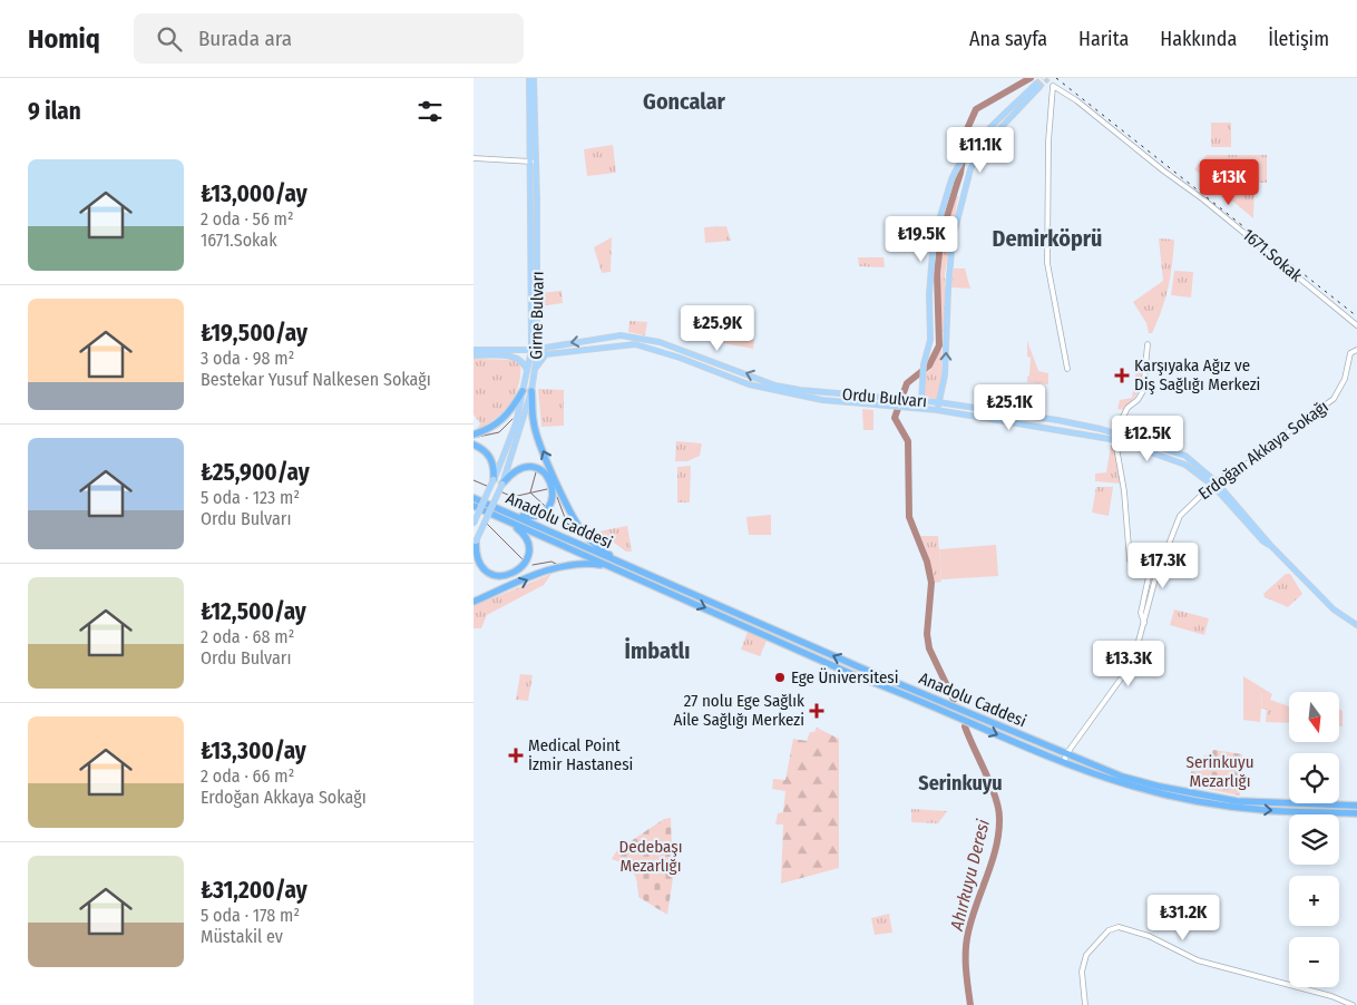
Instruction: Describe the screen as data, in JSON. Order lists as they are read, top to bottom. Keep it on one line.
{"streets":{"highway":["Anadolu Caddesi"],"main road":["Girne Bulvarı","Ordu Bulvarı"],"street":["1671.Sokak","Erdoğan Akkaya Sokağı"]},"crossings":[["Girne Bulvarı","Ordu Bulvarı"],["Ordu Bulvarı","Erdoğan Akkaya Sokağı"],["Erdoğan Akkaya Sokağı","Anadolu Caddesi"]],"districts":["Goncalar","Demirköprü","İmbatlı","Serinkuyu"],"water":["Ahırkuyu Deresi"],"parks":["Serinkuyu Mezarlığı","Dedebaşı Mezarlığı"],"places":{"health":["Karşıyaka Ağız ve Diş Sağlığı Merkezi","27 nolu Ege Sağlık Aile Sağlığı Merkezi","Medical Point İzmir Hastanesi"],"other":["Ege Üniversitesi"]},"north":"bottom","page":{"header":"Homiq","search":"Burada ara","nav":["Ana sayfa","Harita","Hakkında","İletişim"],"heading":"9 ilan","price":["₺11.1K","₺13K","₺19.5K","₺25.9K","₺25.1K","₺12.5K","₺17.3K","₺13.3K","₺31.2K"],"list":[{"name":"₺13,000/ay","note":"2 oda · 56 m² · 1671.Sokak"},{"name":"₺19,500/ay","note":"3 oda · 98 m² · Bestekar Yusuf Nalkesen Sokağı"},{"name":"₺25,900/ay","note":"5 oda · 123 m² · Ordu Bulvarı"},{"name":"₺12,500/ay","note":"2 oda · 68 m² · Ordu Bulvarı"},{"name":"₺13,300/ay","note":"2 oda · 66 m² · Erdoğan Akkaya Sokağı"},{"name":"₺31,200/ay","note":"5 oda · 178 m² · Müstakil ev"}],"map_buttons":["+","−"]}}
